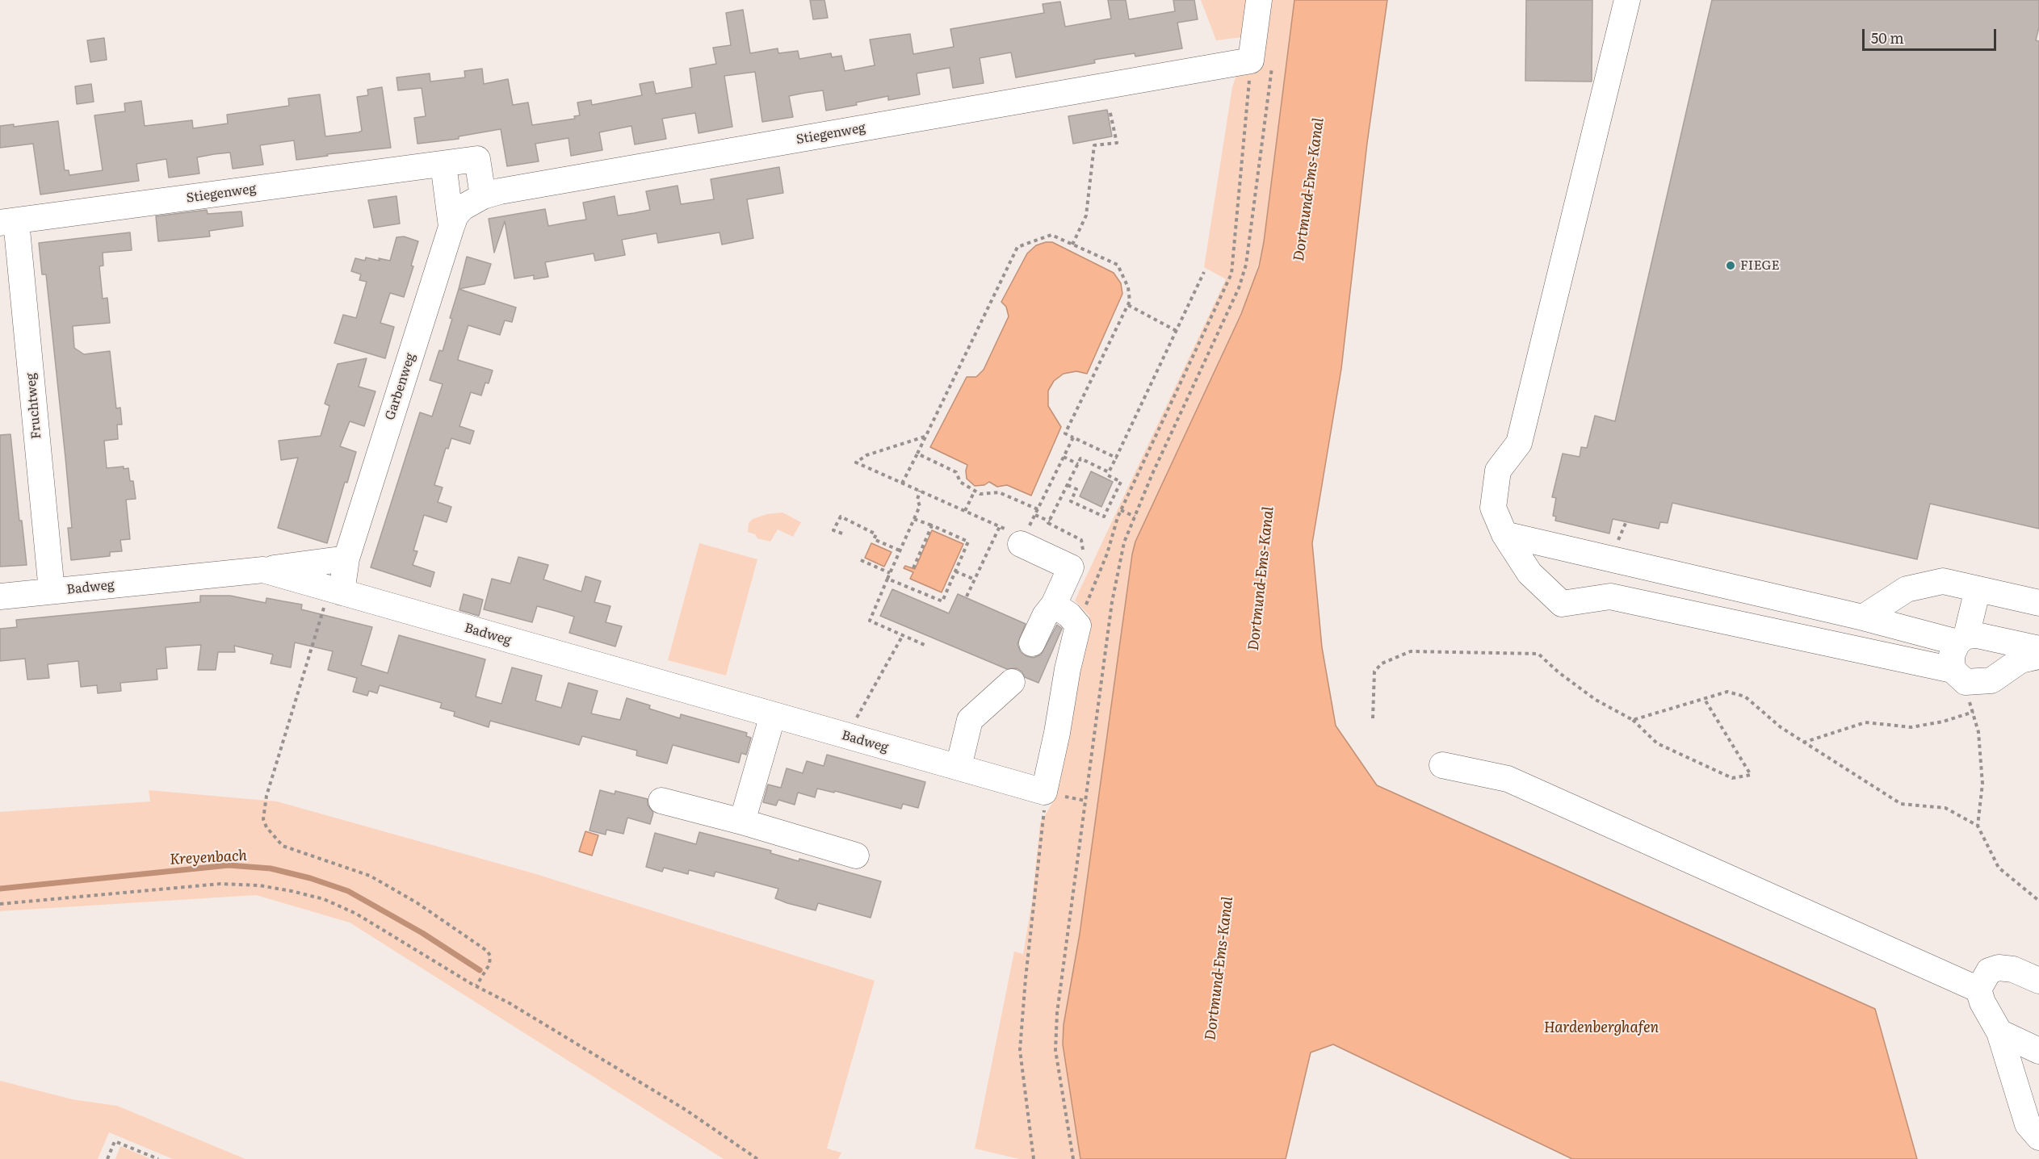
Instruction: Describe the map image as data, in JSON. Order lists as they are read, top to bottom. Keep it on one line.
{"streets":{"street":["Stiegenweg","Garbenweg","Fruchtweg","Badweg"]},"crossings":[["Stiegenweg","Garbenweg"],["Stiegenweg","Fruchtweg"],["Garbenweg","Badweg"],["Fruchtweg","Badweg"]],"water":["Dortmund-Ems-Kanal","Kreyenbach","Hardenberghafen"],"places":["FIEGE"],"scale_bar":"50 m"}
